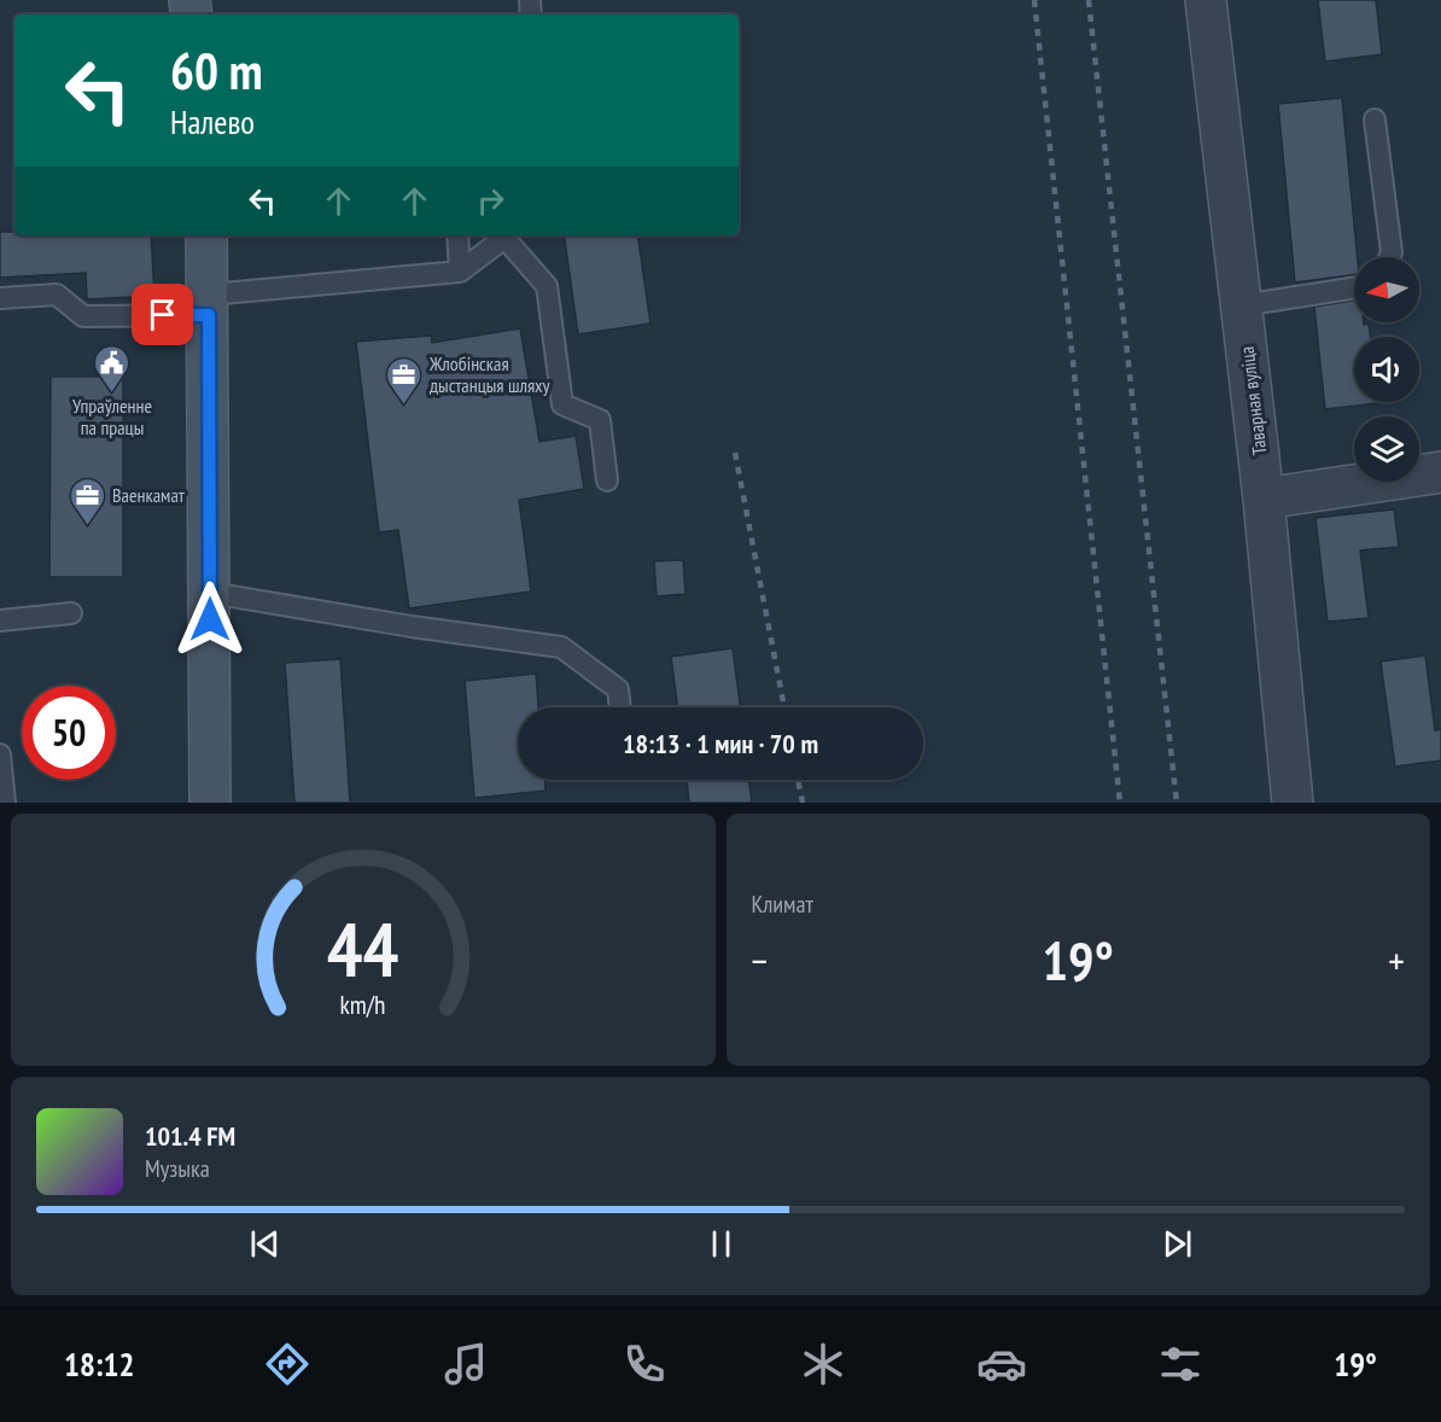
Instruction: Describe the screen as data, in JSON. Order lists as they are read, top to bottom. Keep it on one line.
{"streets":{"street":["Таварная вуліца"]},"places":{"public building":["Упраўленне па працы"],"office":["Жлобінская дыстанцыя шляху","Ваенкамат"]},"north":"left","page":{"turn":["60 m","Налево"],"limit":"50","trip":"18:13 · 1 мин · 70 m","tile":"Климат","heat":["−","19°","+"],"song":["101.4 FM","Музыка"],"tabs":["18:12","19°"],"gauge":["44","km/h"]}}
